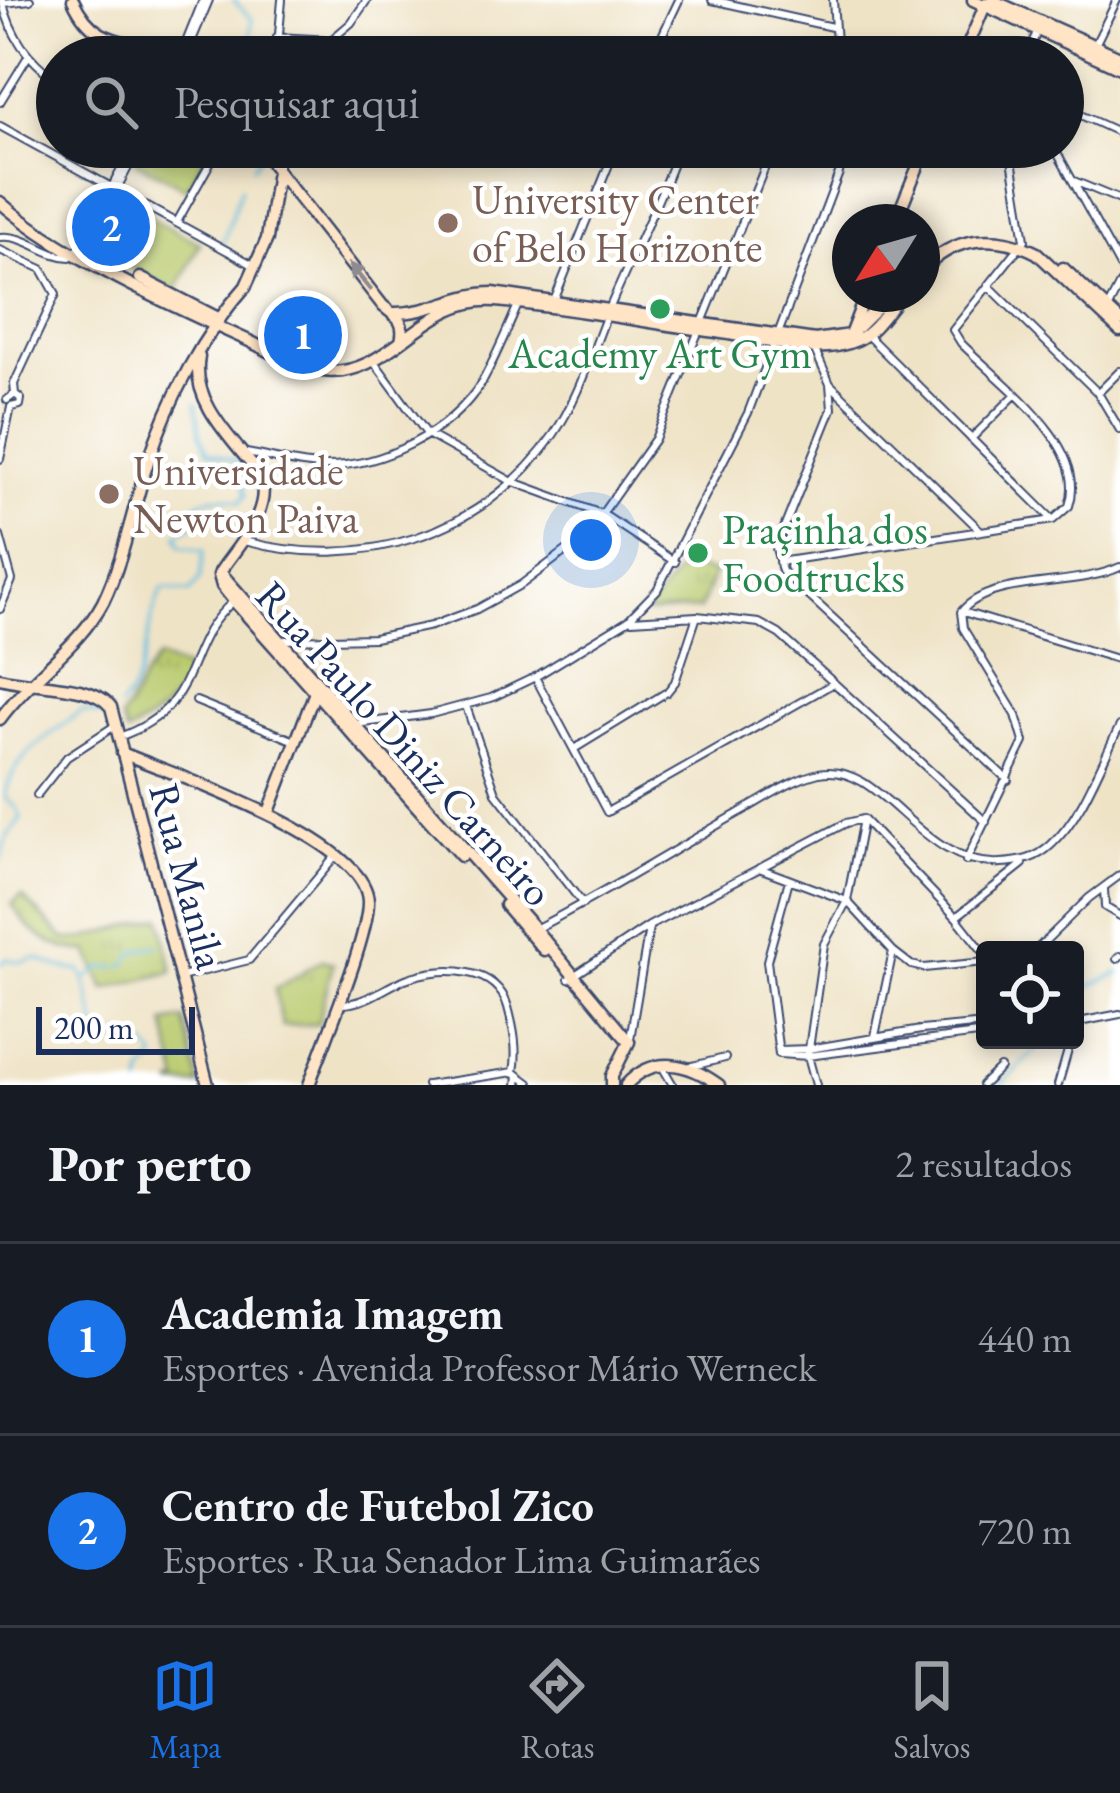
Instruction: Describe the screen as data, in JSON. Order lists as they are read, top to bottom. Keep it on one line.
{"streets":{"street":["Rua Paulo Diniz Carneiro","Rua Manila"]},"places":["University Center of Belo Horizonte","Academy Art Gym","Universidade Newton Paiva","Praçinha dos Foodtrucks"],"scale_bar":"200 m","north":"bottom left","page":{"search":"Pesquisar aqui","pins":["2","1"],"scale":"200 m","heading":["Por perto","2 resultados"],"list":[{"mark":"1","name":"Academia Imagem","note":"Esportes · Avenida Professor Mário Werneck","value":"440 m"},{"mark":"2","name":"Centro de Futebol Zico","note":"Esportes · Rua Senador Lima Guimarães","value":"720 m"}],"nav":["Mapa","Rotas","Salvos"]}}
